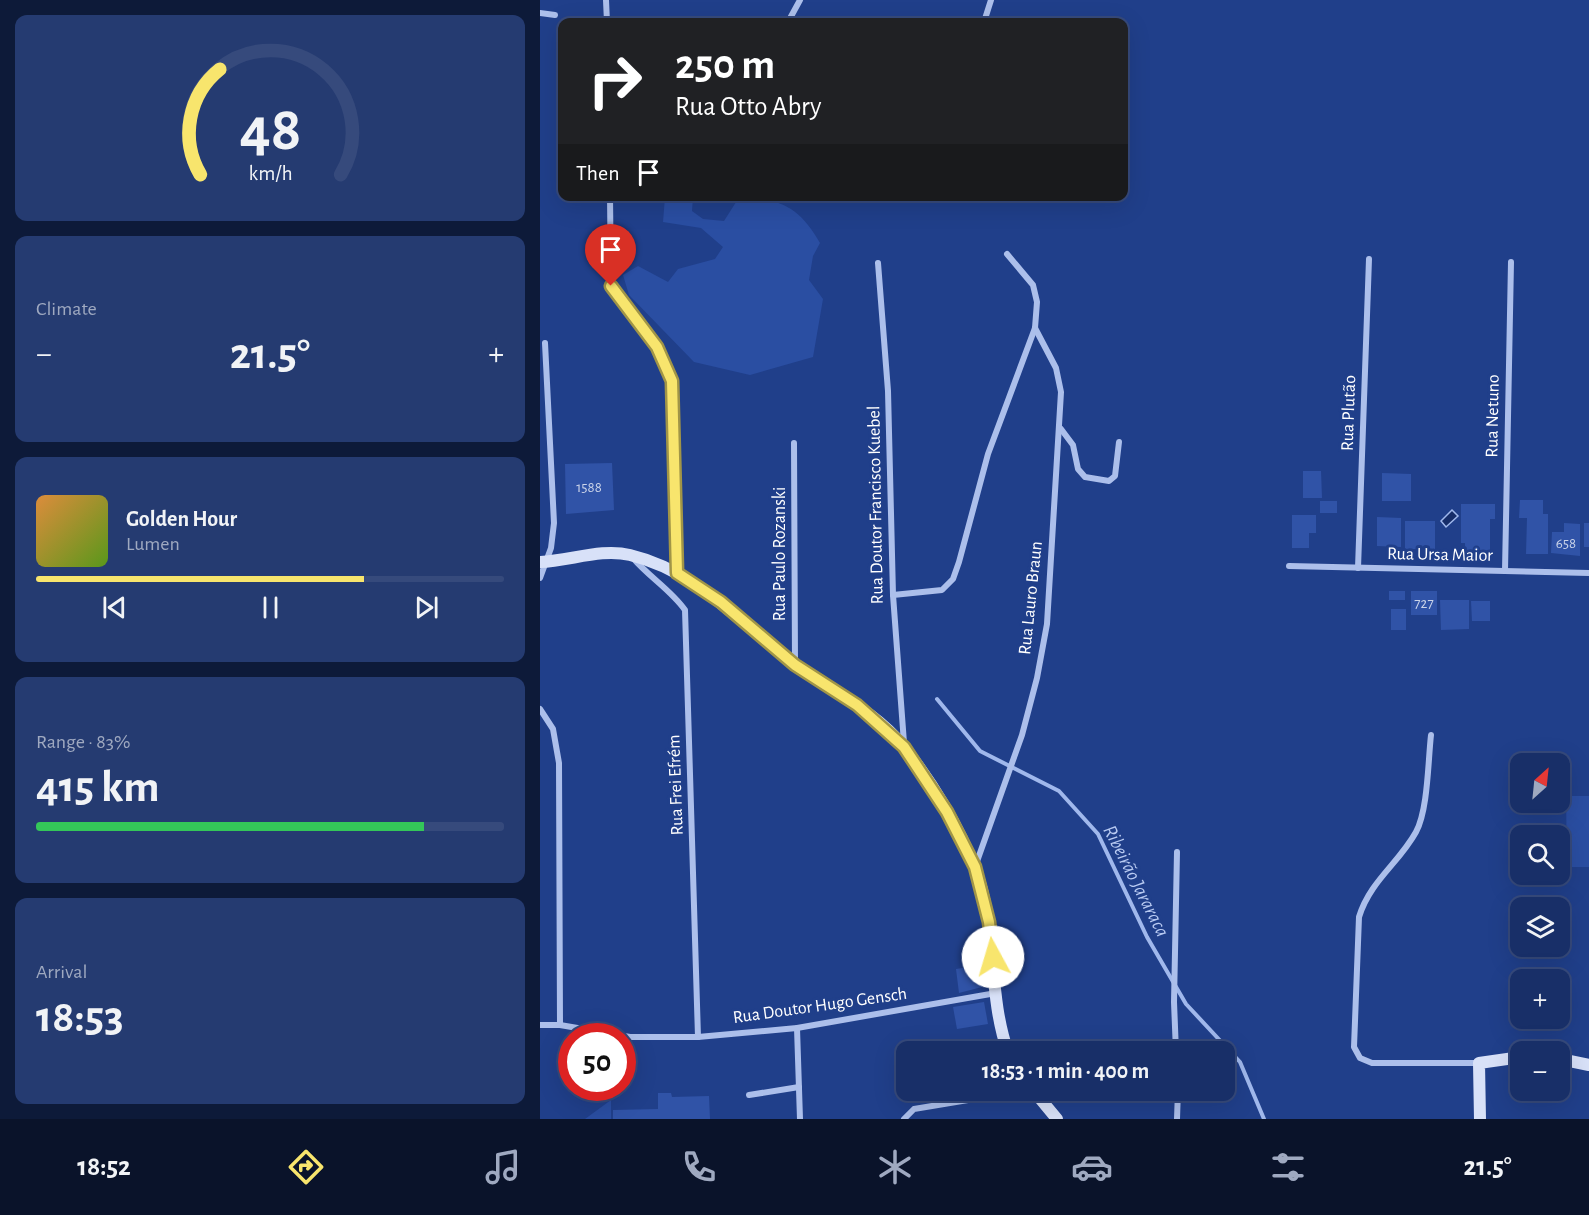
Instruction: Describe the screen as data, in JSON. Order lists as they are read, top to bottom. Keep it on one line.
{"streets":{"street":["Rua Plutão","Rua Netuno","Rua Doutor Francisco Kuebel","Rua Paulo Rozanski","Rua Ursa Maior","Rua Lauro Braun","Rua Frei Efrém","Rua Doutor Hugo Gensch"]},"crossings":[["Rua Plutão","Rua Ursa Maior"],["Rua Netuno","Rua Ursa Maior"],["Rua Frei Efrém","Rua Doutor Hugo Gensch"]],"water":["Ribeirão Jararaca"],"house_numbers":["1588","658","727"],"north":"top right","page":{"turn":["250 m","Rua Otto Abry"],"then":"Then","tile":["Climate",["Range · 83%","415 km"],["Arrival","18:53"]],"heat":["−","21.5°","+"],"song":["Golden Hour","Lumen"],"map_buttons":["+","−"],"limit":"50","trip":"18:53 · 1 min · 400 m","tabs":["18:52","21.5°"],"gauge":["48","km/h"]}}
